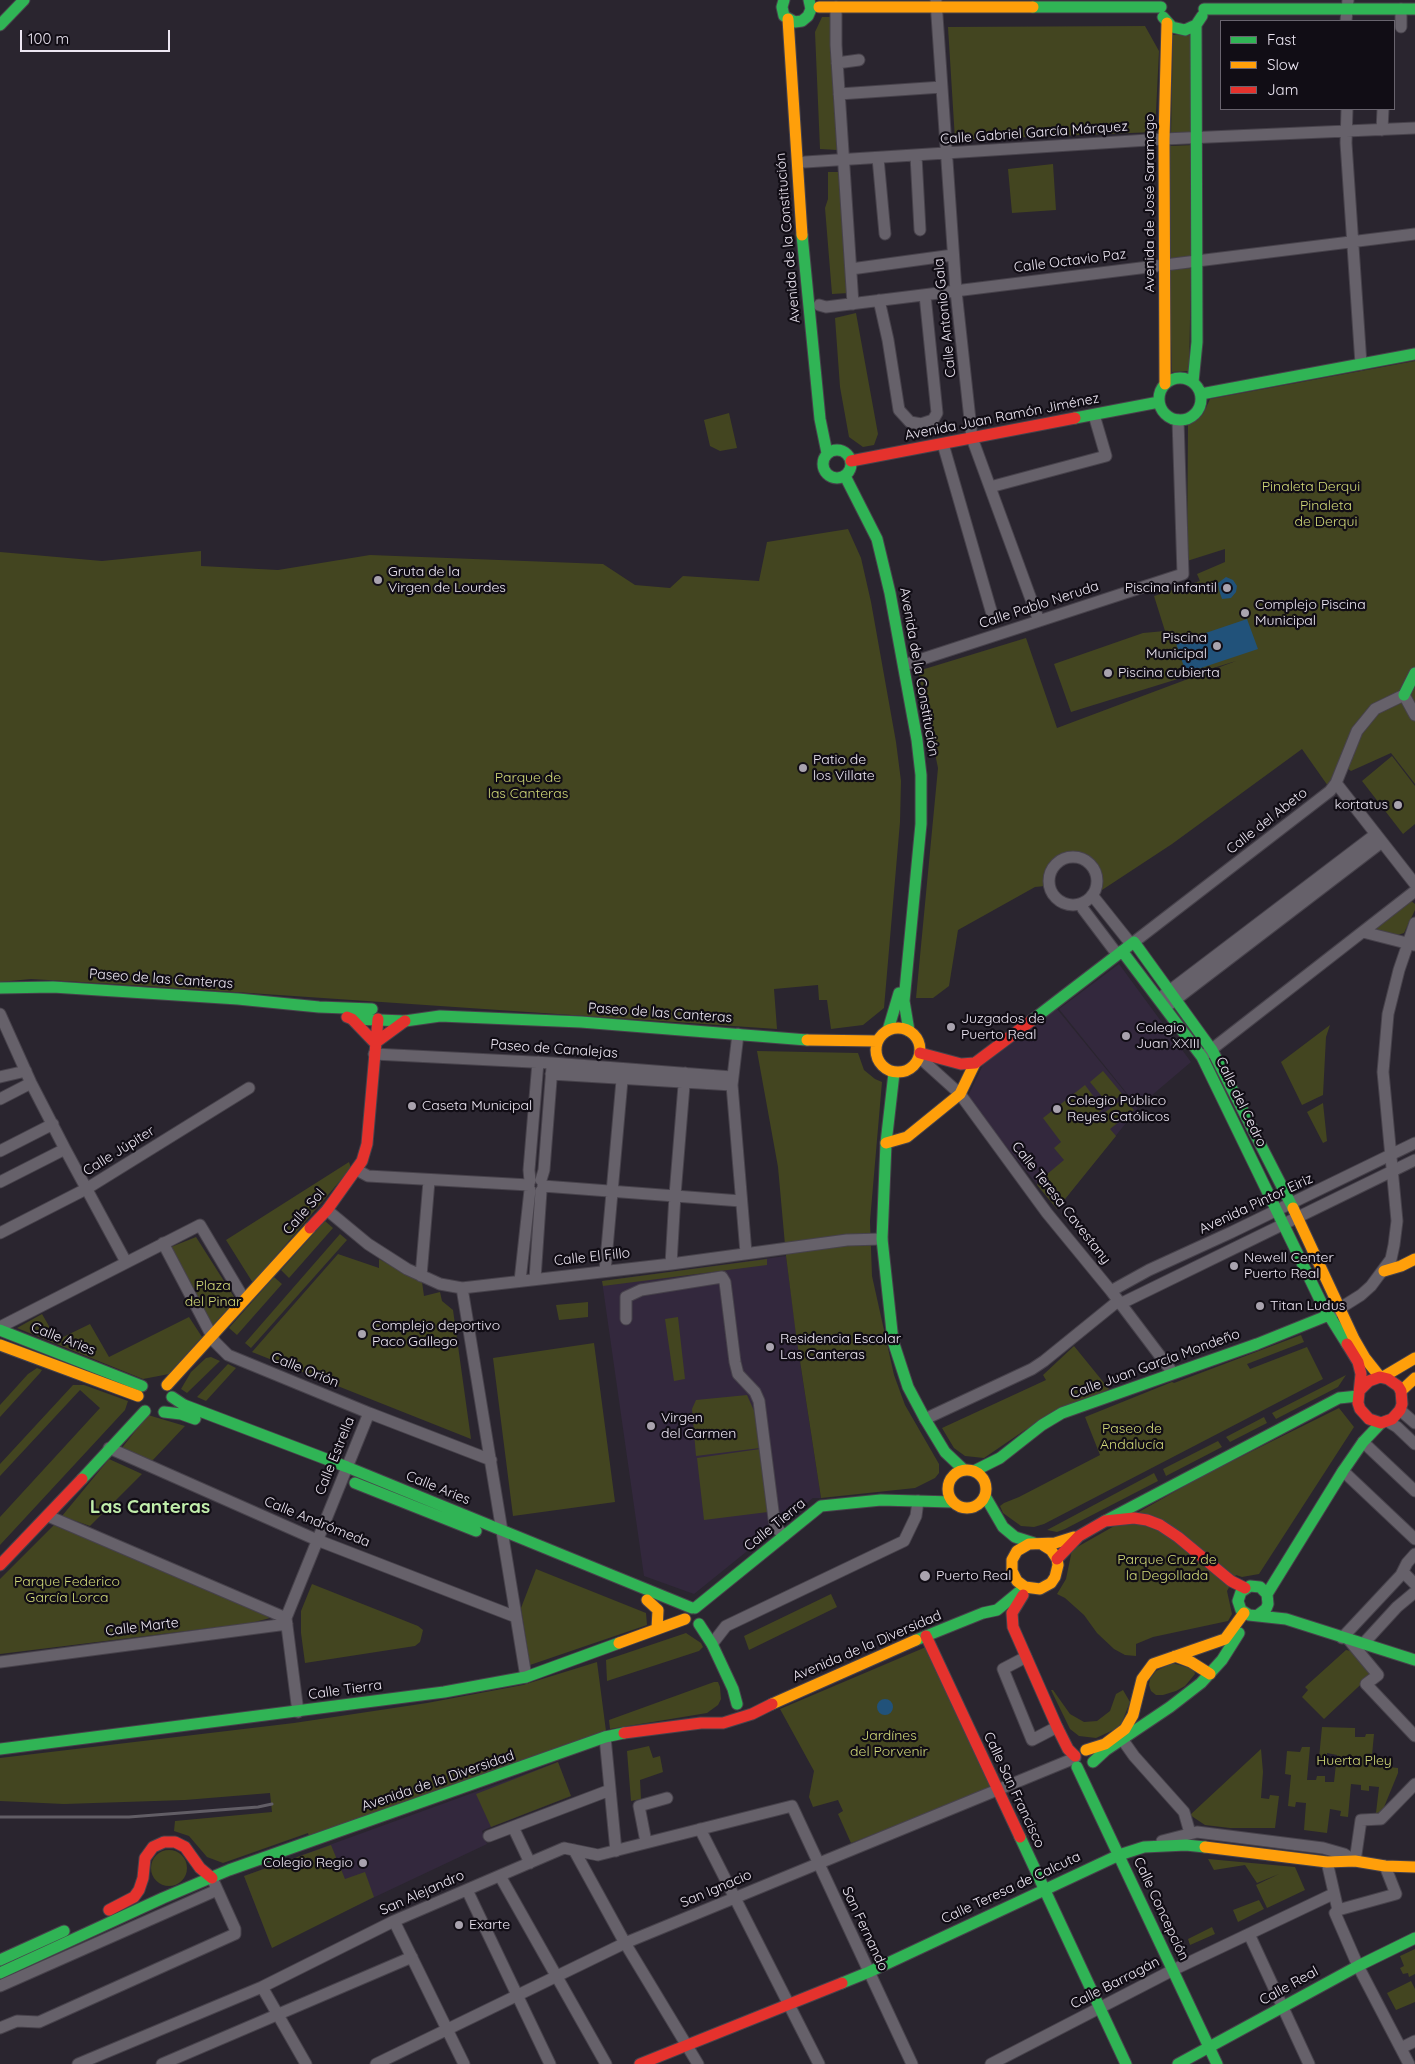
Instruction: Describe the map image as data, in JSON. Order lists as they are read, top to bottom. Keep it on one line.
{"streets":{"main road":["Avenida de José Saramago","Avenida de la Constitución","Avenida Juan Ramón Jiménez","Calle del Abeto","Paseo de las Canteras","Calle del Cedro","Calle Sol","Calle Aries","Calle Juan García Mondeño","Calle Tierra","Avenida de la Diversidad","Calle San Francisco","Calle Teresa de Calcuta","Calle Concepción","Calle Real"],"street":["Calle Gabriel García Márquez","Calle Octavio Paz","Calle Antonio Gala","Calle Pablo Neruda","Paseo de Canalejas","Calle Júpiter","Calle Teresa Cavestany","Avenida Pintor Eiriz","Calle El Fillo","Calle Orión","Calle Estrella","Calle Andrómeda","Calle Marte","San Ignacio","San Alejandro","San Fernando","Calle Barragán"]},"crossings":[["Calle Gabriel García Márquez","Avenida de José Saramago"],["Calle Gabriel García Márquez","Avenida de la Constitución"],["Calle Gabriel García Márquez","Calle Antonio Gala"],["Avenida de José Saramago","Calle Octavio Paz"],["Avenida de José Saramago","Avenida Juan Ramón Jiménez"],["Avenida de José Saramago","Calle Pablo Neruda"],["Avenida de la Constitución","Calle Octavio Paz"],["Avenida de la Constitución","Avenida Juan Ramón Jiménez"],["Avenida de la Constitución","Calle Pablo Neruda"],["Avenida de la Constitución","Paseo de las Canteras"],["Avenida de la Constitución","Calle Teresa Cavestany"],["Calle Octavio Paz","Calle Antonio Gala"],["Calle Antonio Gala","Avenida Juan Ramón Jiménez"],["Calle Antonio Gala","Calle Pablo Neruda"],["Avenida Juan Ramón Jiménez","Calle Pablo Neruda"],["Calle del Abeto","Calle del Cedro"],["Paseo de las Canteras","Calle Teresa Cavestany"],["Paseo de las Canteras","Calle Sol"],["Paseo de Canalejas","Calle Sol"],["Calle del Cedro","Avenida Pintor Eiriz"],["Calle del Cedro","Calle Juan García Mondeño"],["Calle Teresa Cavestany","Avenida Pintor Eiriz"],["Calle Teresa Cavestany","Calle Juan García Mondeño"],["Calle Sol","Calle El Fillo"],["Calle Sol","Calle Aries"],["Calle Sol","Calle Orión"],["Calle Aries","Calle Estrella"],["Calle Aries","Calle Tierra"],["Calle Orión","Calle Estrella"],["Calle Estrella","Calle Andrómeda"],["Calle Estrella","Calle Tierra"],["Calle Estrella","Calle Marte"],["Avenida de la Diversidad","Calle San Francisco"],["Avenida de la Diversidad","Calle Concepción"],["Calle San Francisco","Calle Teresa de Calcuta"],["Calle San Francisco","San Ignacio"],["Calle San Francisco","Calle Barragán"],["Calle Teresa de Calcuta","Calle Concepción"],["Calle Teresa de Calcuta","San Fernando"],["San Ignacio","Calle Concepción"],["San Ignacio","San Fernando"],["San Alejandro","San Fernando"],["Calle Concepción","Calle Barragán"],["Calle Concepción","Calle Real"]],"districts":["Las Canteras"],"parks":["Pinaleta Derqui","Pinaleta de Derqui","Parque de las Canteras","Plaza del Pinar","Paseo de Andalucía","Parque Cruz de la Degollada","Parque Federico García Lorca","Jardínes del Porvenir","Huerta Pley"],"places":["Gruta de la Virgen de Lourdes","Piscina infantil","Complejo Piscina Municipal","Piscina Municipal","Piscina cubierta","Patio de los Villate","kortatus","Juzgados de Puerto Real","Colegio Juan XXIII","Caseta Municipal","Colegio Público Reyes Católicos","Newell Center Puerto Real","Titan Ludus","Complejo deportivo Paco Gallego","Residencia Escolar Las Canteras","Virgen del Carmen","Puerto Real","Colegio Regio","Exarte"],"legend":["Fast","Slow","Jam"],"scale_bar":"100 m"}
